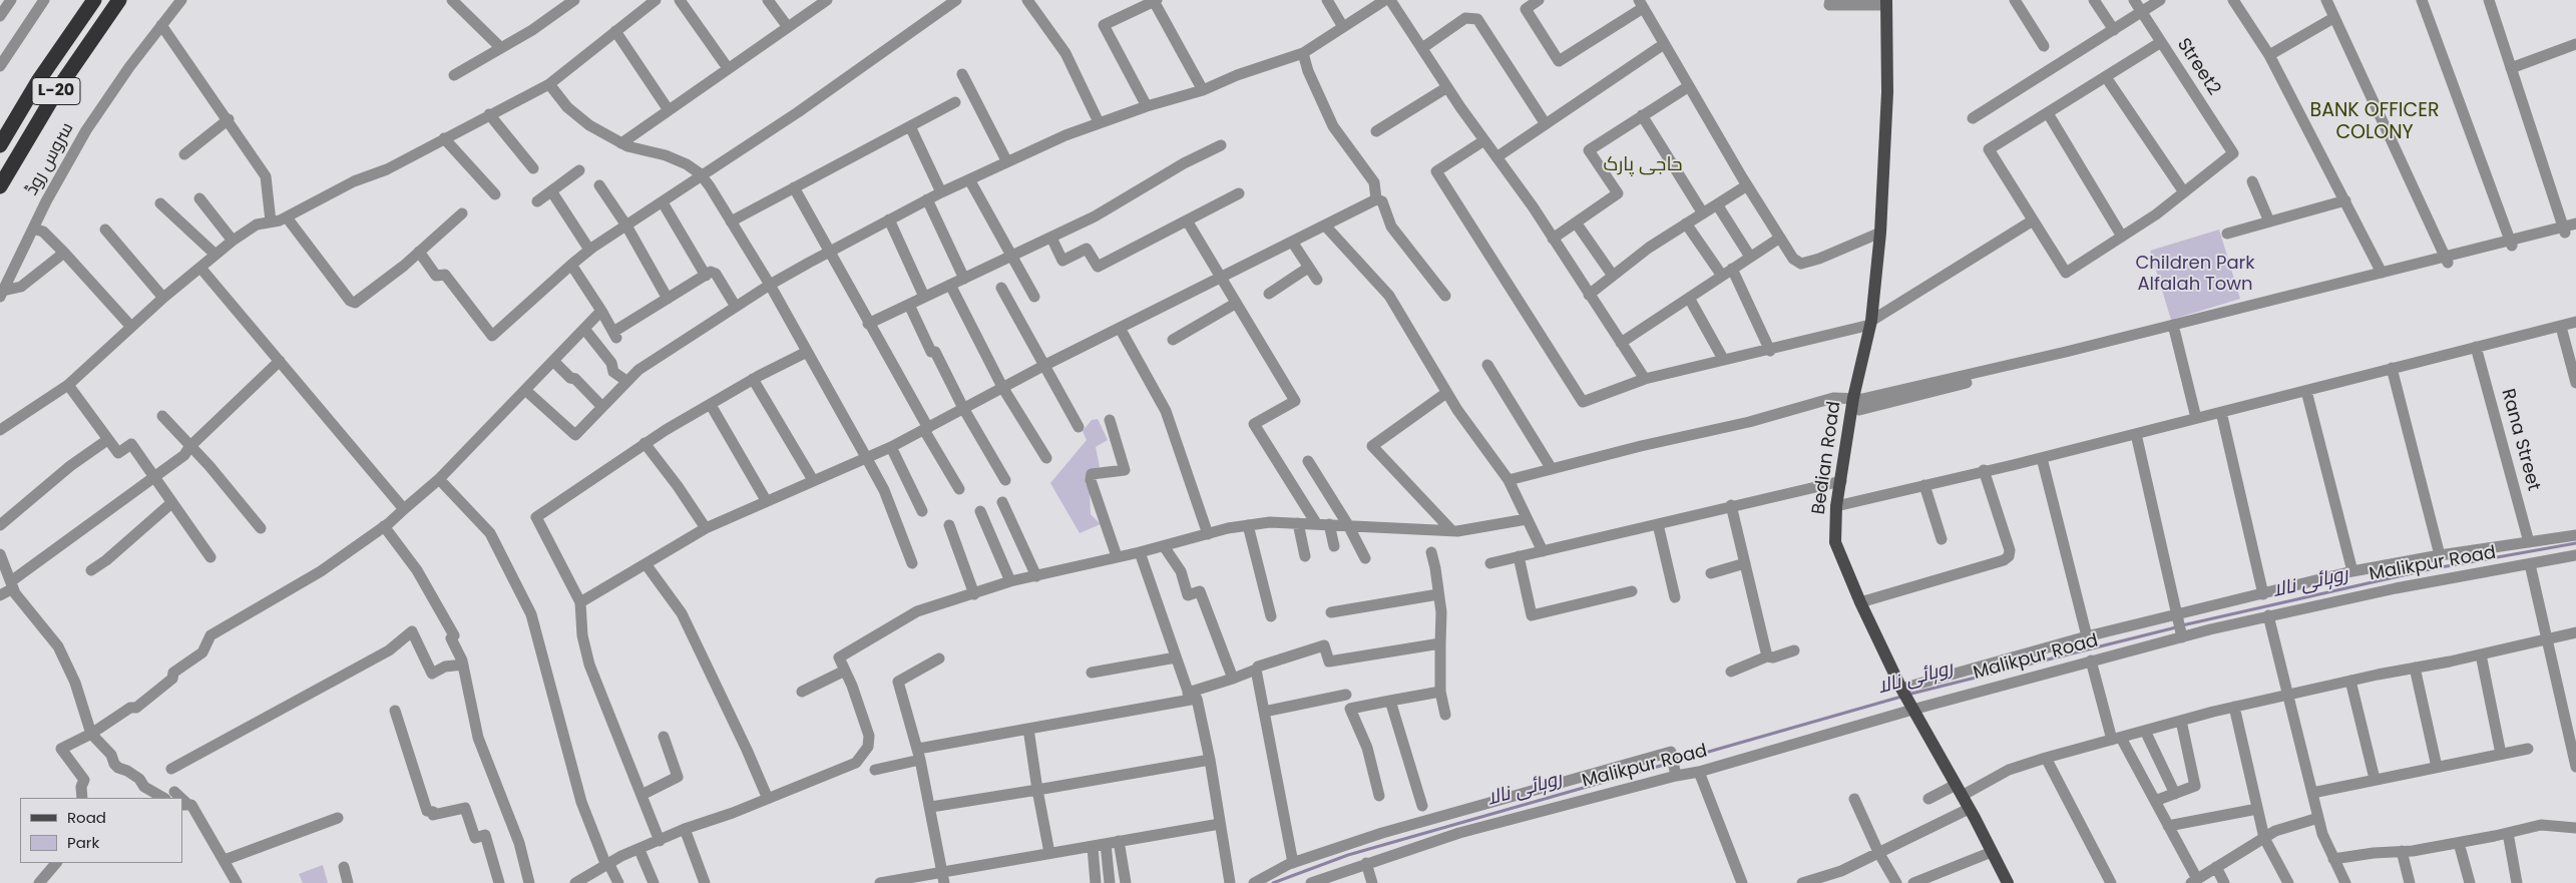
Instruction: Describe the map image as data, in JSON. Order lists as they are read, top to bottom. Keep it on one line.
{"streets":{"highway":["L-20"],"main road":["Bedian Road"],"street":["Street2","سروس روڈ","Rana Street","Malikpur Road"]},"crossings":[["Bedian Road","Malikpur Road"]],"districts":["BANK OFFICER COLONY","حاجی پارک"],"water":["روہائی نالا"],"parks":["Children Park Alfalah Town"],"legend":["Road","Park"]}
